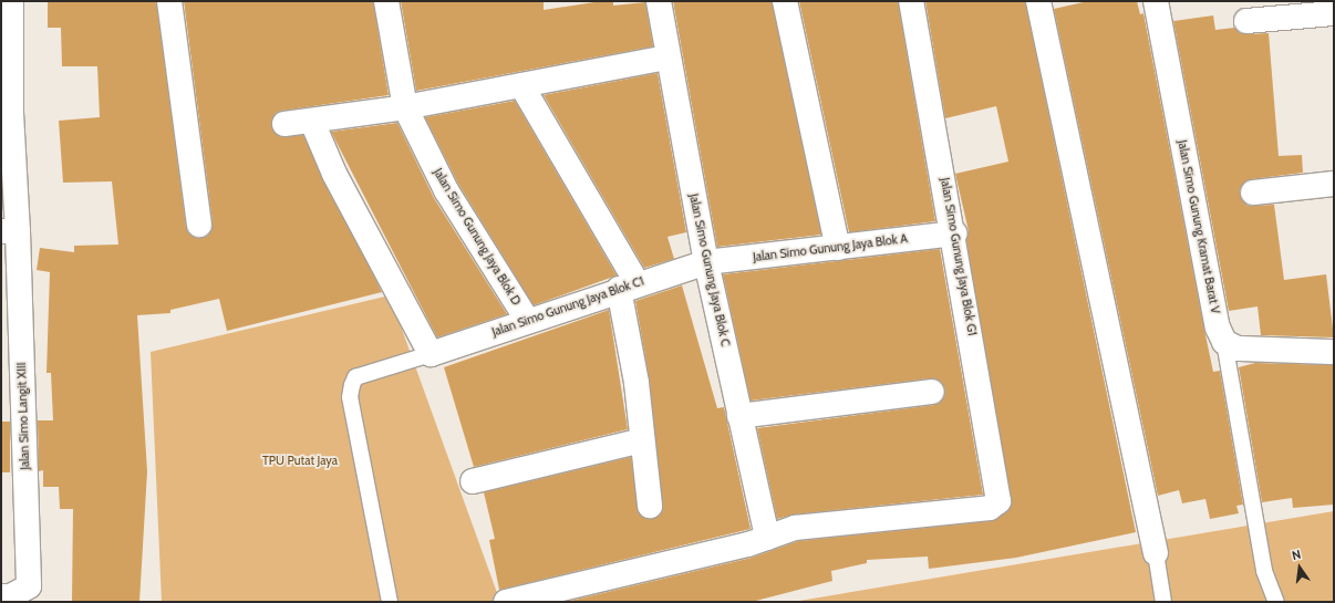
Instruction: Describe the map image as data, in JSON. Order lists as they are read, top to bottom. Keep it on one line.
{"streets":{"street":["Jalan Simo Gunung Kramat Barat V","Jalan Simo Gunung Jaya Blok D","Jalan Simo Gunung Jaya Blok A","Jalan Simo Gunung Jaya Blok G1","Jalan Simo Gunung Jaya Blok C","Jalan Simo Gunung Jaya Blok C1","Jalan Simo Langit XIII"]},"crossings":[["Jalan Simo Gunung Jaya Blok D","Jalan Simo Gunung Jaya Blok C1"],["Jalan Simo Gunung Jaya Blok A","Jalan Simo Gunung Jaya Blok G1"],["Jalan Simo Gunung Jaya Blok A","Jalan Simo Gunung Jaya Blok C"],["Jalan Simo Gunung Jaya Blok A","Jalan Simo Gunung Jaya Blok C1"],["Jalan Simo Gunung Jaya Blok G1","Jalan Simo Gunung Jaya Blok C"],["Jalan Simo Gunung Jaya Blok C","Jalan Simo Gunung Jaya Blok C1"]],"parks":["TPU Putat Jaya"],"north":"top"}
